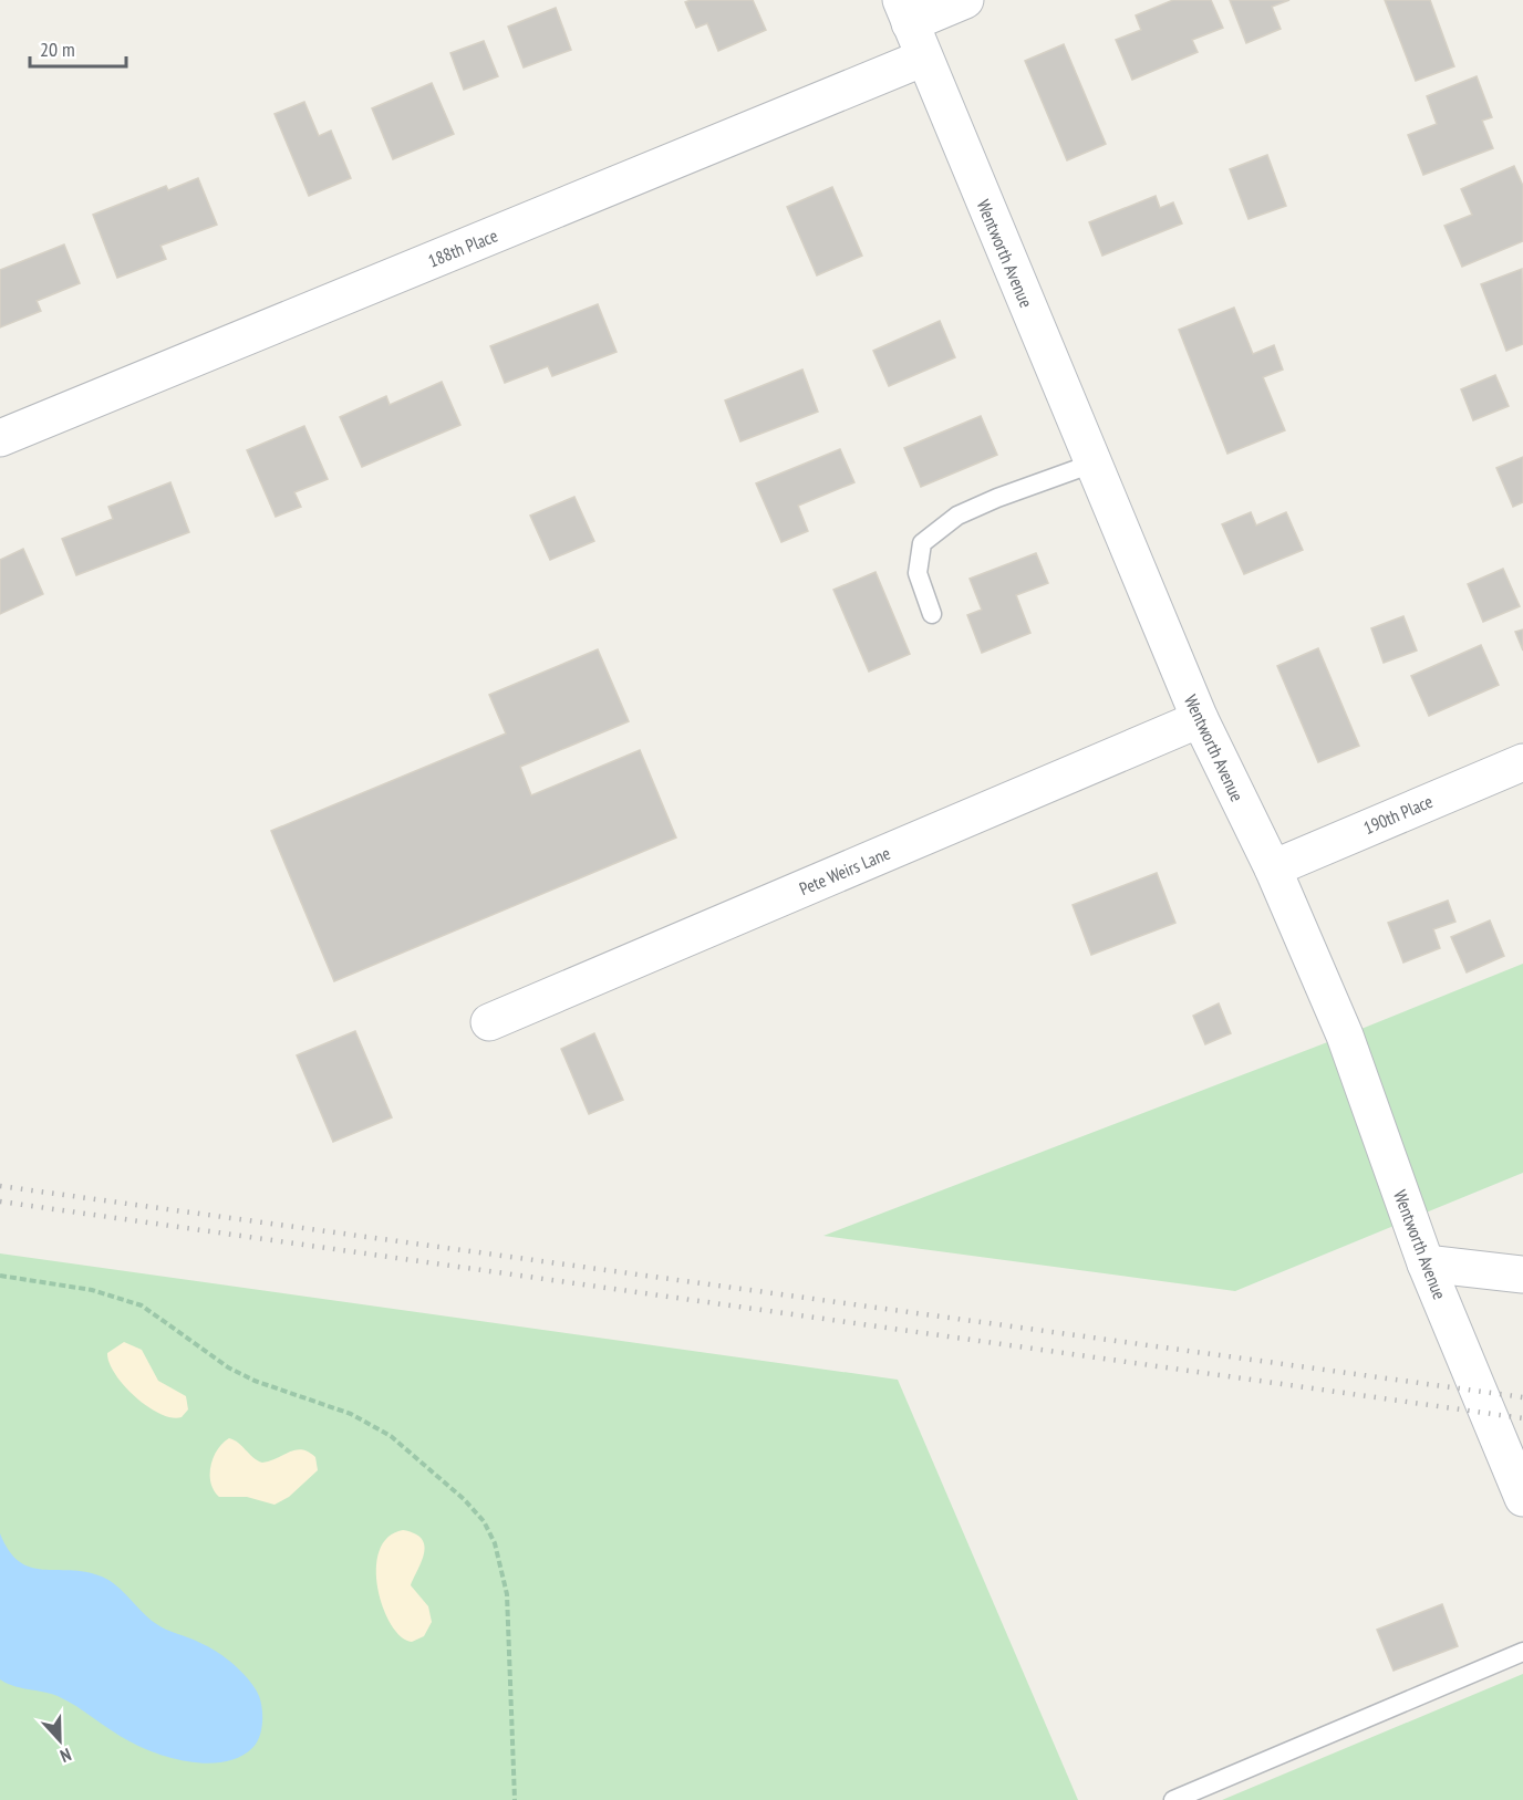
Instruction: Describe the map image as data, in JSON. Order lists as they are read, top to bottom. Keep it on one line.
{"streets":{"street":["188th Place","Wentworth Avenue","190th Place","Pete Weirs Lane"]},"crossings":[["188th Place","Wentworth Avenue"],["Wentworth Avenue","190th Place"],["Wentworth Avenue","Pete Weirs Lane"]],"scale_bar":"20 m","north":"bottom"}
